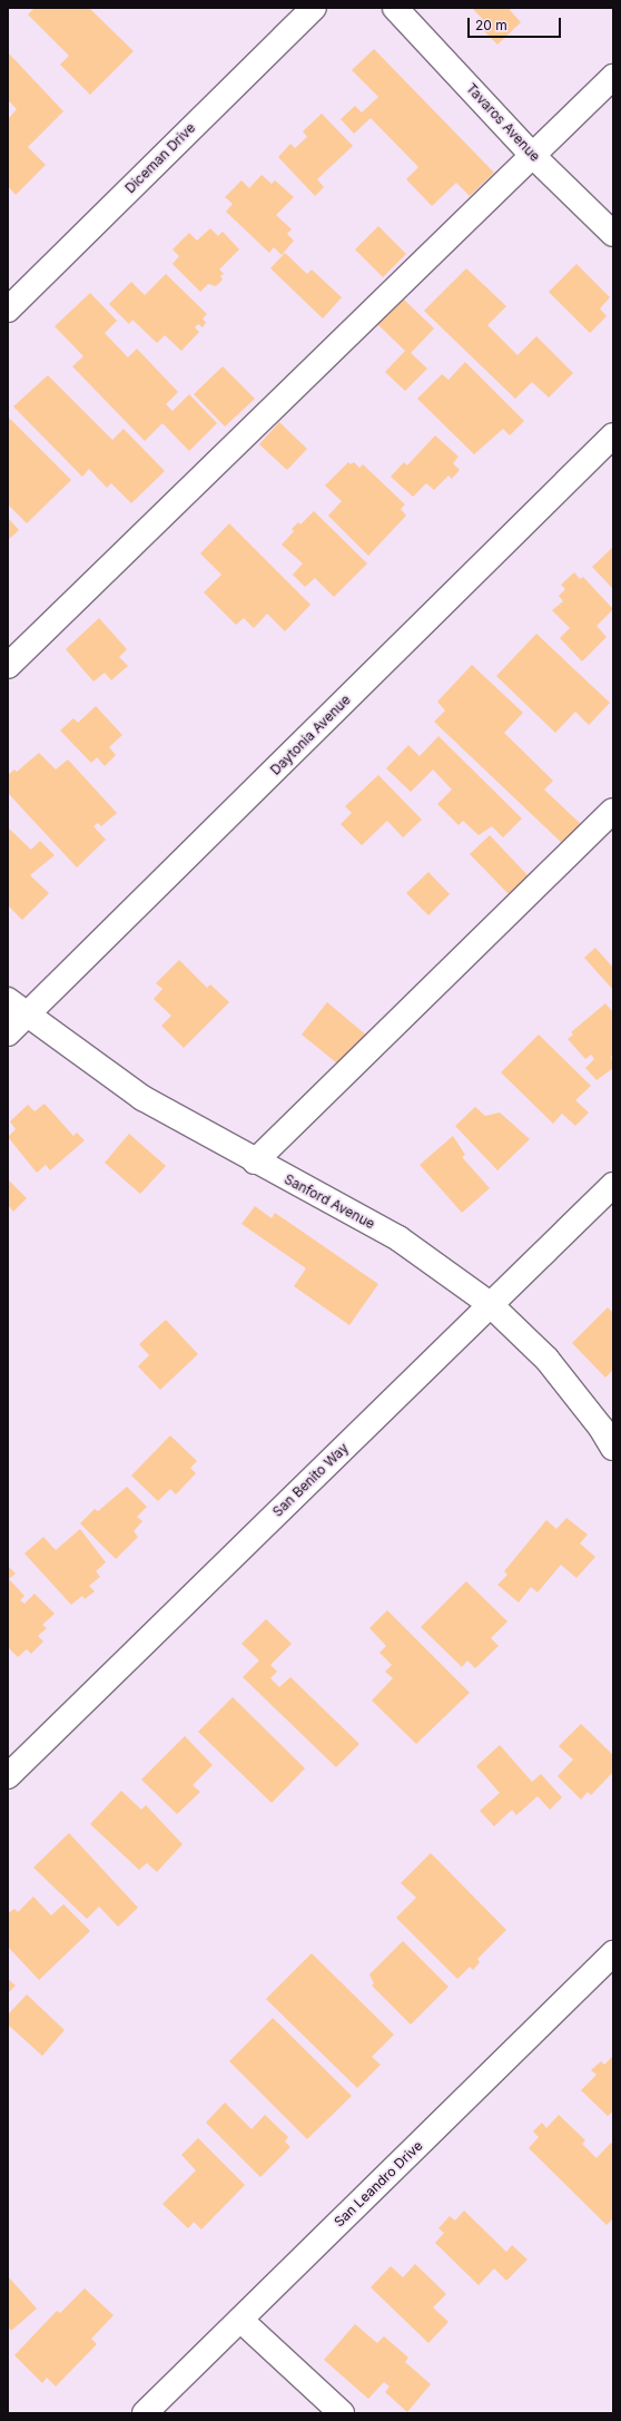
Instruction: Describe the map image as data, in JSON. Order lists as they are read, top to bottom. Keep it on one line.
{"streets":{"street":["Tavaros Avenue","Diceman Drive","Daytonia Avenue","Sanford Avenue","San Benito Way","San Leandro Drive"]},"crossings":[["Daytonia Avenue","Sanford Avenue"],["Sanford Avenue","San Benito Way"]],"scale_bar":"20 m"}
